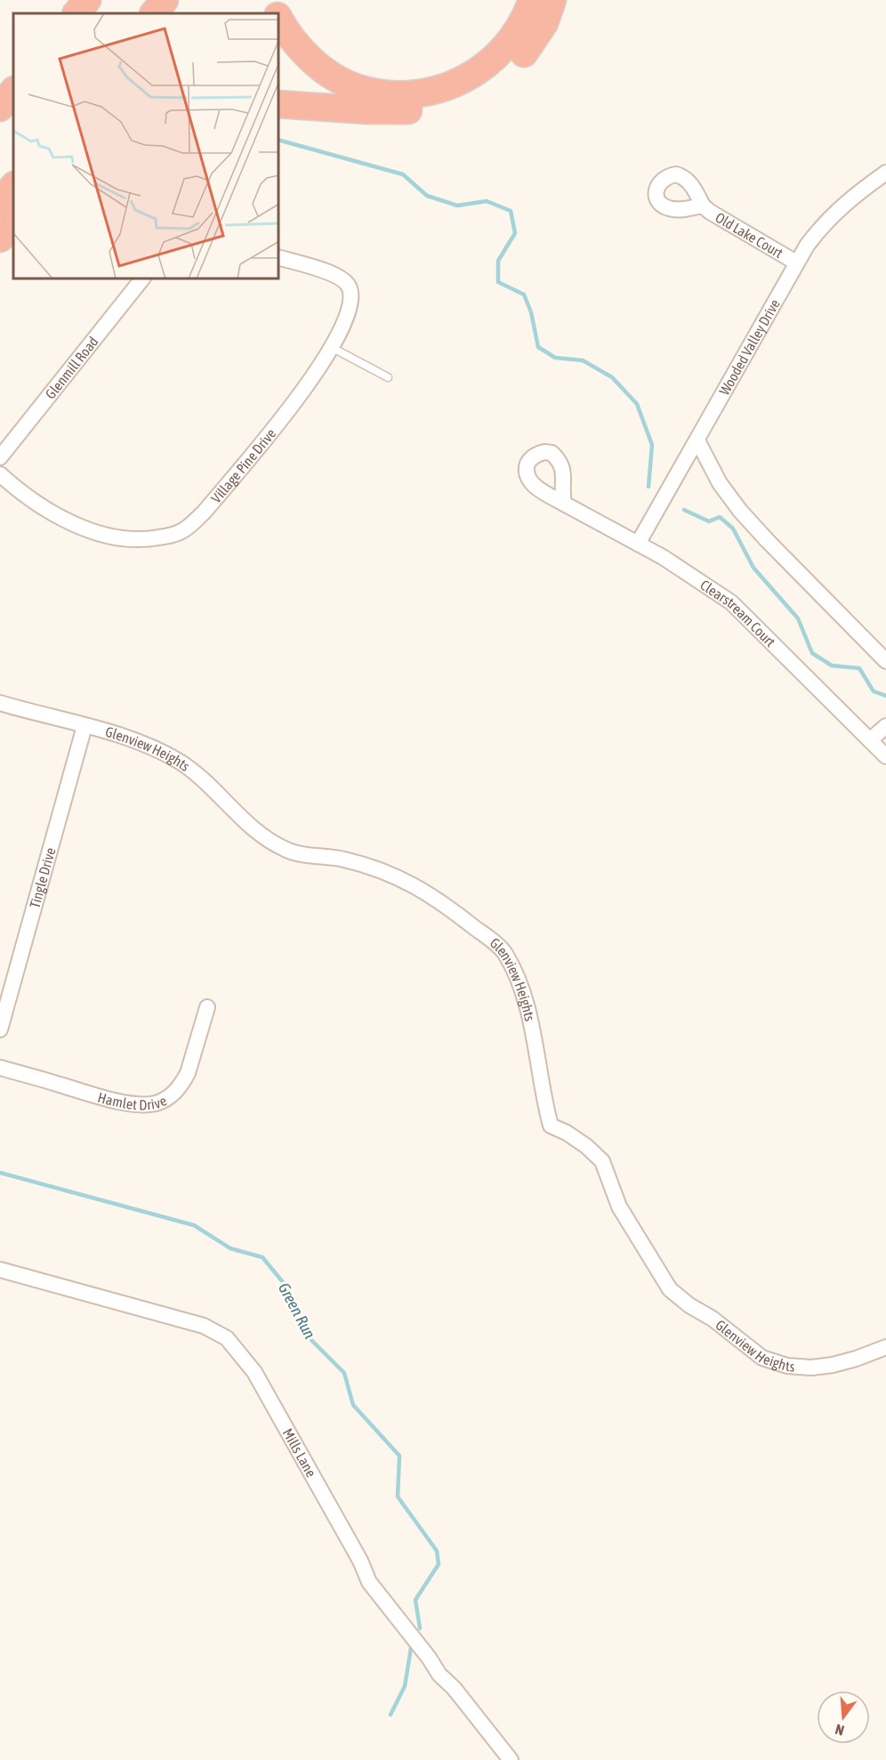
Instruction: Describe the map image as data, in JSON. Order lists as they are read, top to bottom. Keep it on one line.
{"streets":{"street":["Old Lake Court","Wooded Valley Drive","Glenmill Road","Village Pine Drive","Clearstream Court","Glenview Heights","Tingle Drive","Hamlet Drive","Mills Lane"]},"crossings":[["Old Lake Court","Wooded Valley Drive"],["Wooded Valley Drive","Clearstream Court"],["Glenview Heights","Tingle Drive"]],"water":["Green Run"],"north":"bottom"}
